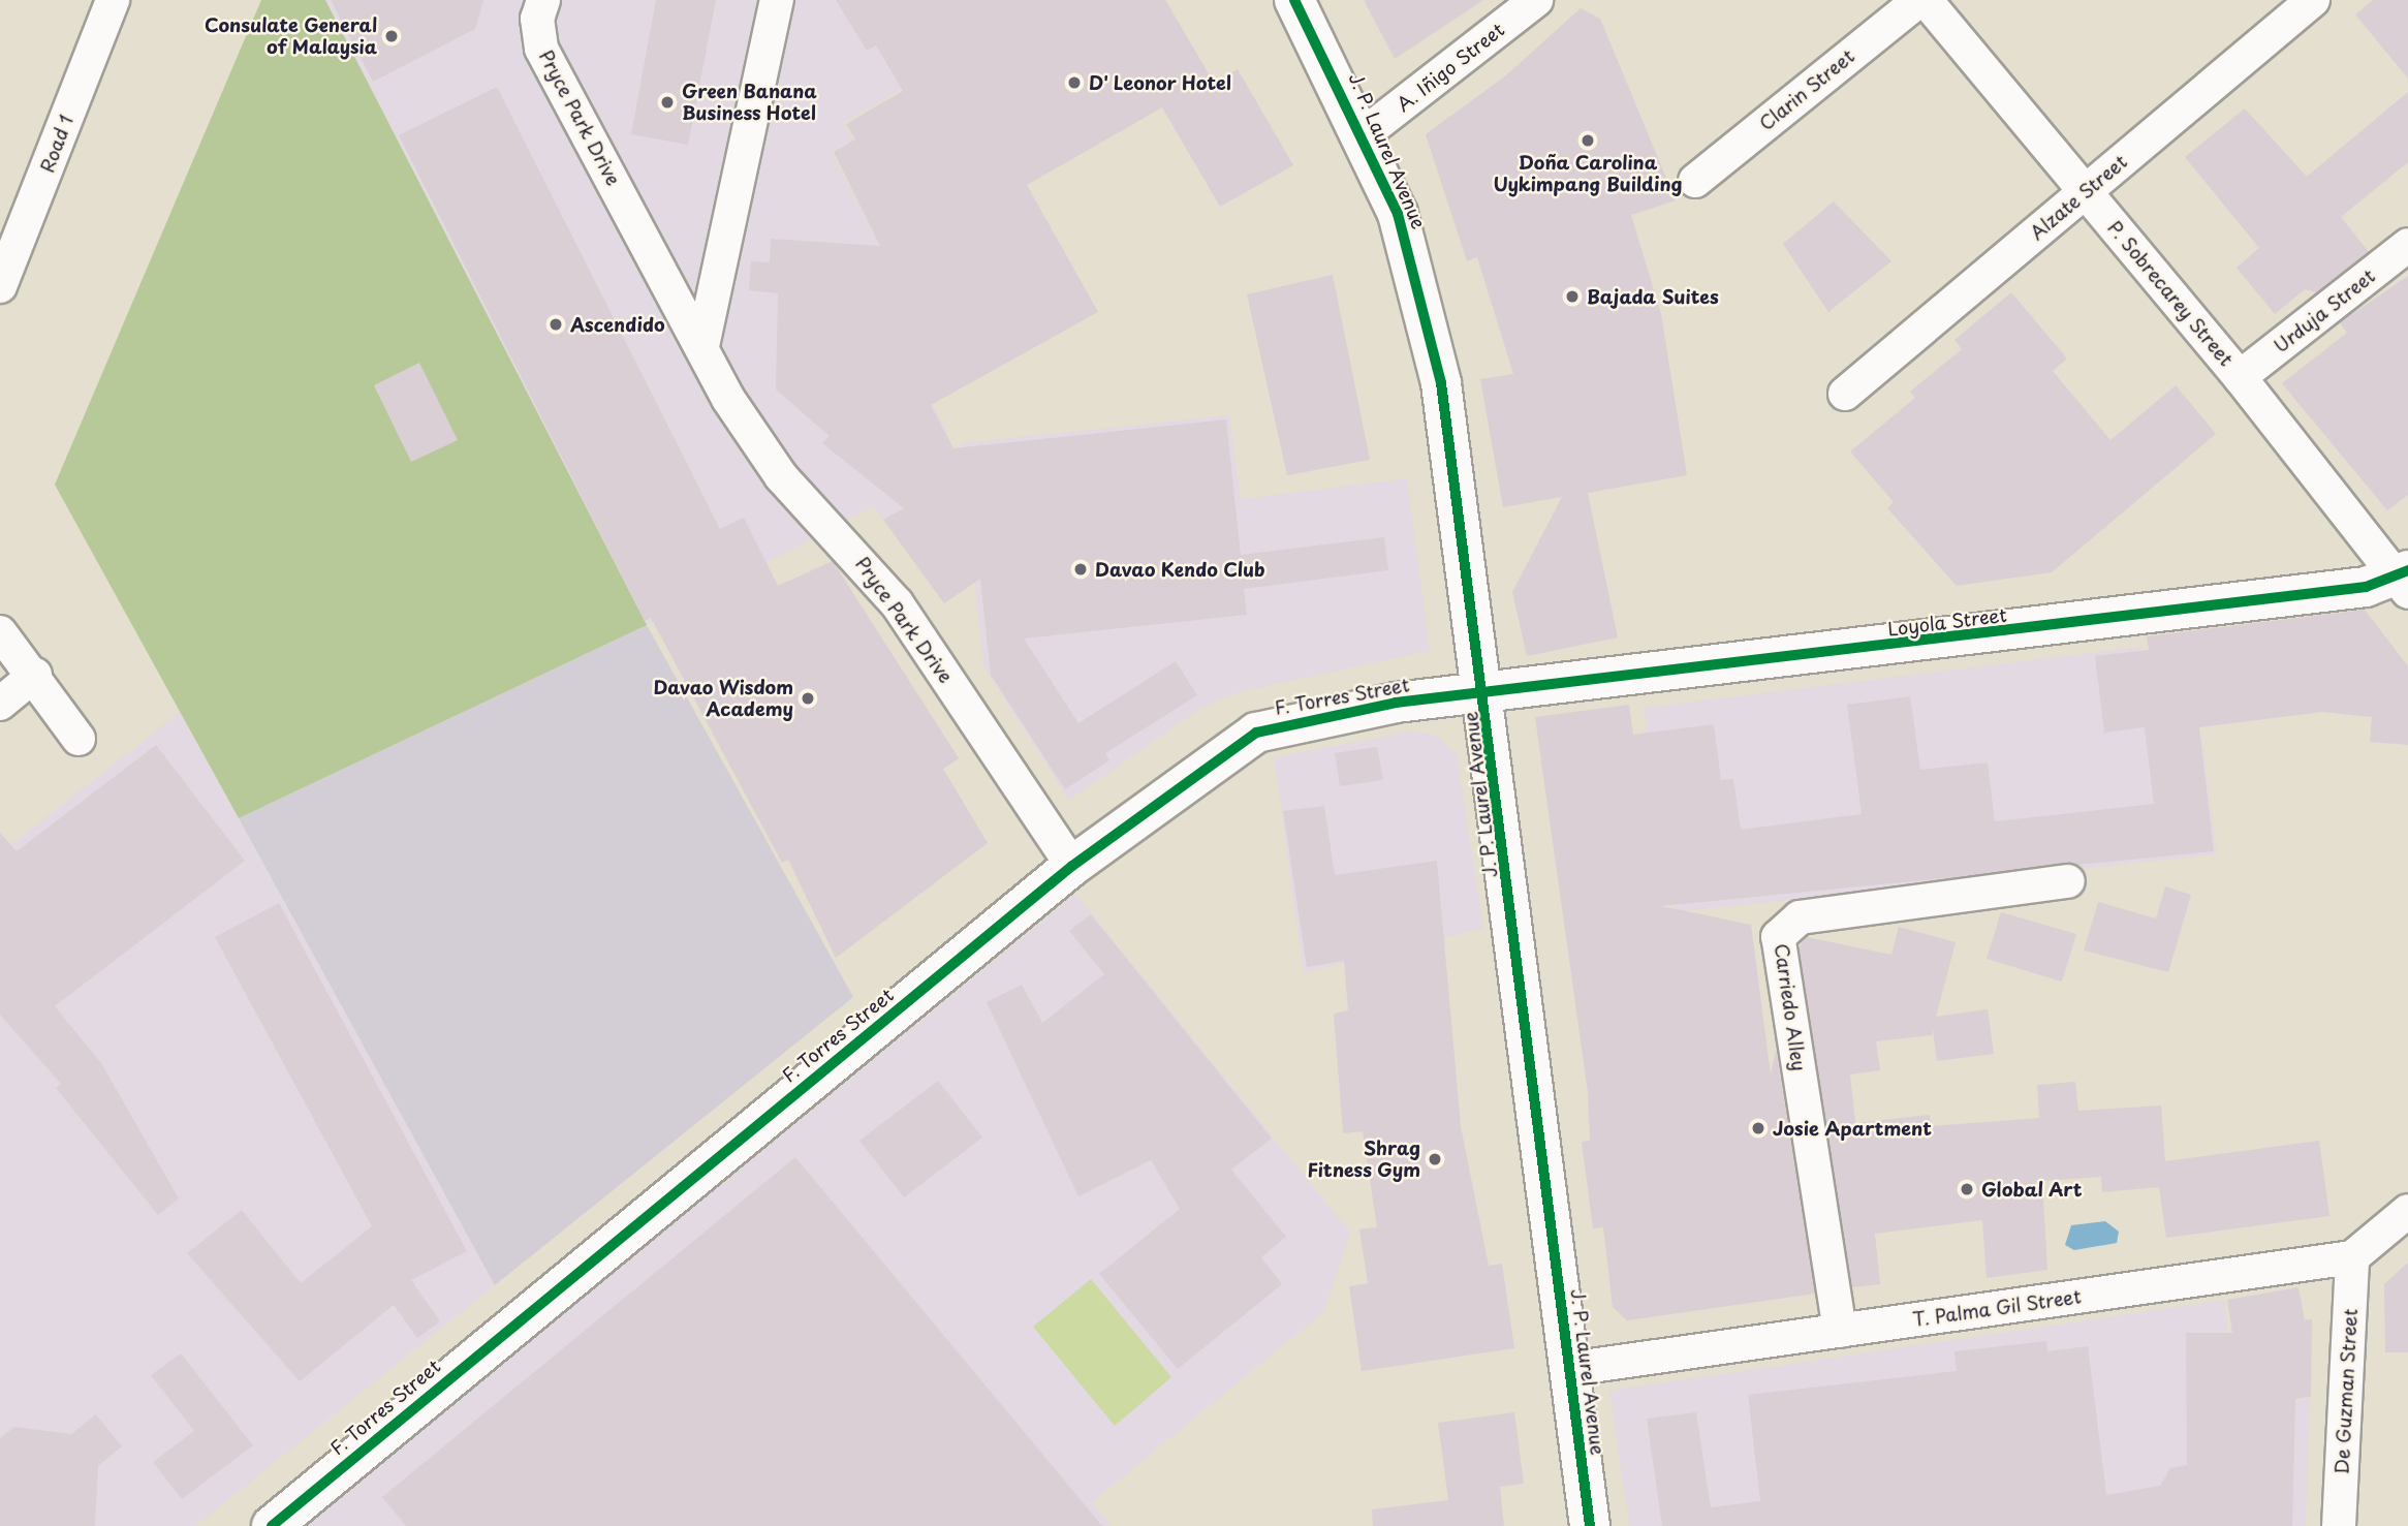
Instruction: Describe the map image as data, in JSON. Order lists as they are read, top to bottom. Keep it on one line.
{"streets":{"main road":["J. P. Laurel Avenue","Loyola Street","F. Torres Street"],"street":["A. Iñigo Street","Clarin Street","Pryce Park Drive","Road 1","Alzate Street","P. Sobrecarey Street","Urduja Street","Carriedo Alley","T. Palma Gil Street","De Guzman Street"]},"crossings":[["A. Iñigo Street","J. P. Laurel Avenue"],["Pryce Park Drive","F. Torres Street"],["J. P. Laurel Avenue","Loyola Street"],["J. P. Laurel Avenue","F. Torres Street"],["J. P. Laurel Avenue","T. Palma Gil Street"],["Alzate Street","P. Sobrecarey Street"],["P. Sobrecarey Street","Urduja Street"],["P. Sobrecarey Street","Loyola Street"],["Loyola Street","F. Torres Street"],["Carriedo Alley","T. Palma Gil Street"],["T. Palma Gil Street","De Guzman Street"]],"places":["Consulate General of Malaysia","D' Leonor Hotel","Green Banana Business Hotel","Doña Carolina Uykimpang Building","Bajada Suites","Ascendido","Davao Kendo Club","Davao Wisdom Academy","Josie Apartment","Shrag Fitness Gym","Global Art"]}
